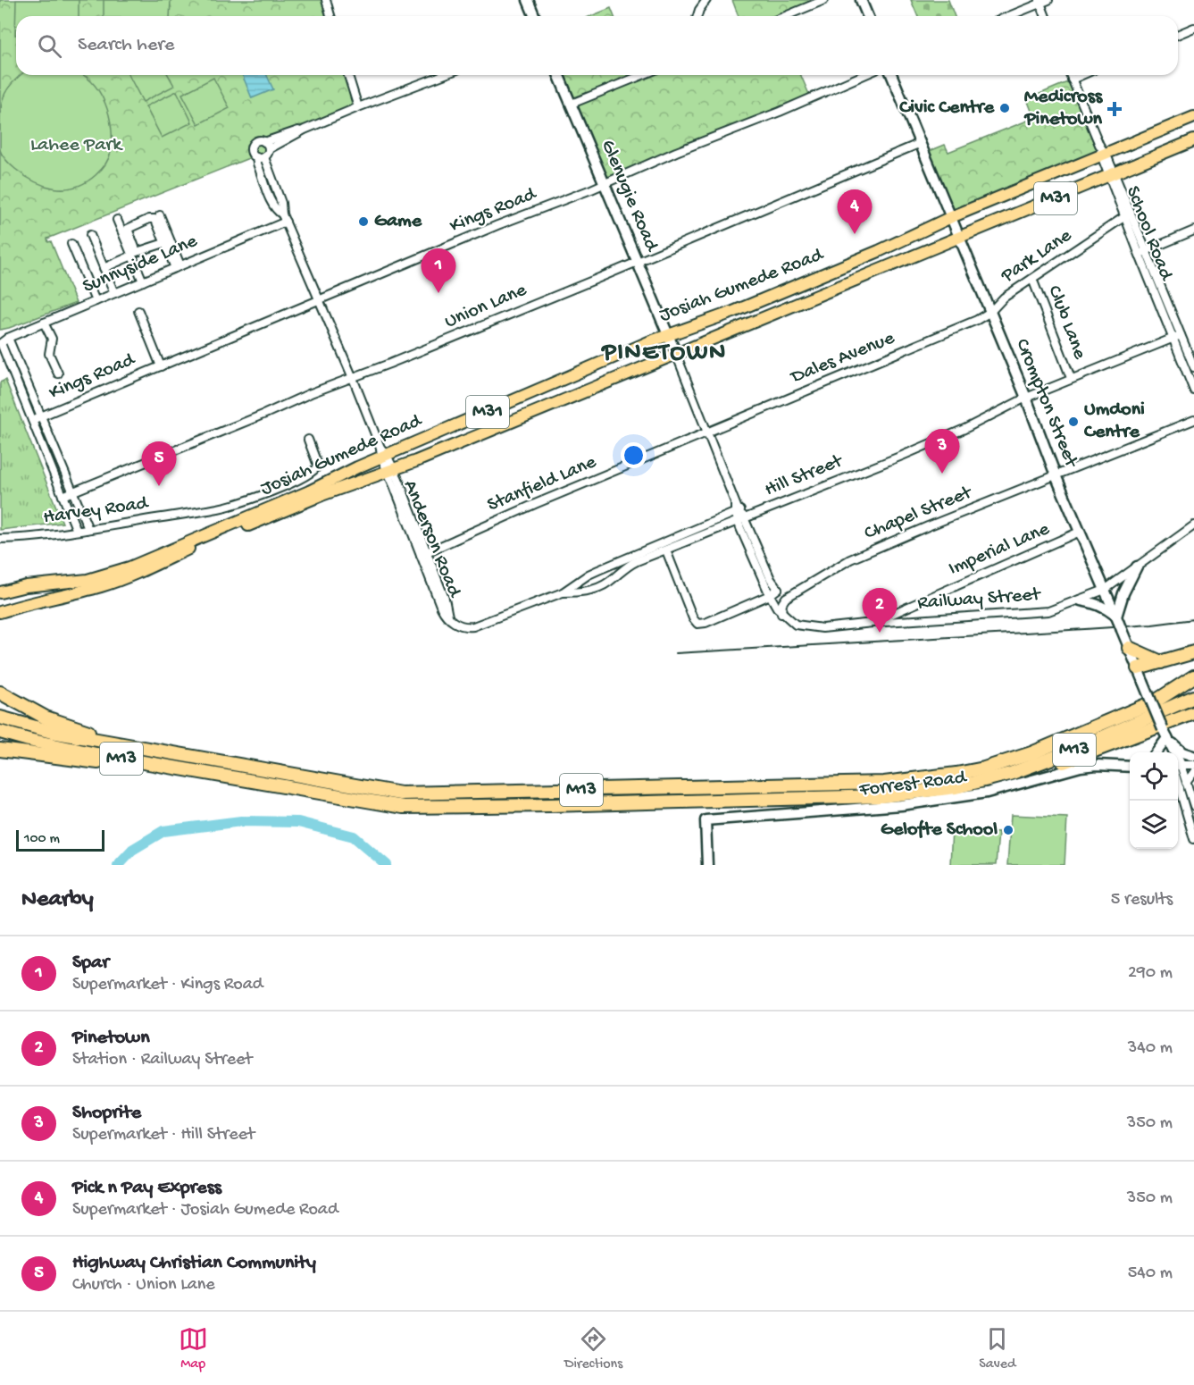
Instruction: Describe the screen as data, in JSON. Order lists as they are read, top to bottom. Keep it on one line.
{"streets":{"highway":["M13"],"main road":["M31","Josiah Gumede Road"],"street":["Glenugie Road","Kings Road","School Road","Park Lane","Sunnyside Lane","Union Lane","Club Lane","Dales Avenue","Crompton Street","Hill Street","Stanfield Lane","Harvey Road","Chapel Street","Anderson Road","Imperial Lane","Railway Street","Forrest Road"]},"crossings":[["Glenugie Road","Kings Road"],["Glenugie Road","Josiah Gumede Road"],["Glenugie Road","Union Lane"],["Kings Road","Anderson Road"],["School Road","Park Lane"],["School Road","Josiah Gumede Road"],["School Road","Hill Street"],["Park Lane","Club Lane"],["Park Lane","Dales Avenue"],["Park Lane","Crompton Street"],["Sunnyside Lane","Anderson Road"],["Josiah Gumede Road","Crompton Street"],["Josiah Gumede Road","Anderson Road"],["Union Lane","Crompton Street"],["Union Lane","Anderson Road"],["Club Lane","Hill Street"],["Dales Avenue","Crompton Street"],["Dales Avenue","Stanfield Lane"],["Crompton Street","Hill Street"],["Crompton Street","Chapel Street"],["Crompton Street","Imperial Lane"],["Crompton Street","Railway Street"],["Hill Street","Anderson Road"],["Hill Street","Railway Street"],["Stanfield Lane","Anderson Road"],["Chapel Street","Railway Street"],["Imperial Lane","Railway Street"]],"districts":["PINETOWN"],"parks":["Lahee Park"],"places":{"other":["Civic Centre","Game","Umdoni Centre","Gelofte School"],"health":["Medicross Pinetown"]},"scale_bar":"100 m","page":{"search":"Search here","pins":["4","1","3","5","2"],"scale":"100 m","heading":["Nearby","5 results"],"list":[{"mark":"1","name":"Spar","note":"Supermarket · Kings Road","value":"290 m"},{"mark":"2","name":"Pinetown","note":"Station · Railway Street","value":"340 m"},{"mark":"3","name":"Shoprite","note":"Supermarket · Hill Street","value":"350 m"},{"mark":"4","name":"Pick n Pay Express","note":"Supermarket · Josiah Gumede Road","value":"350 m"},{"mark":"5","name":"Highway Christian Community","note":"Church · Union Lane","value":"540 m"}],"nav":["Map","Directions","Saved"]}}
